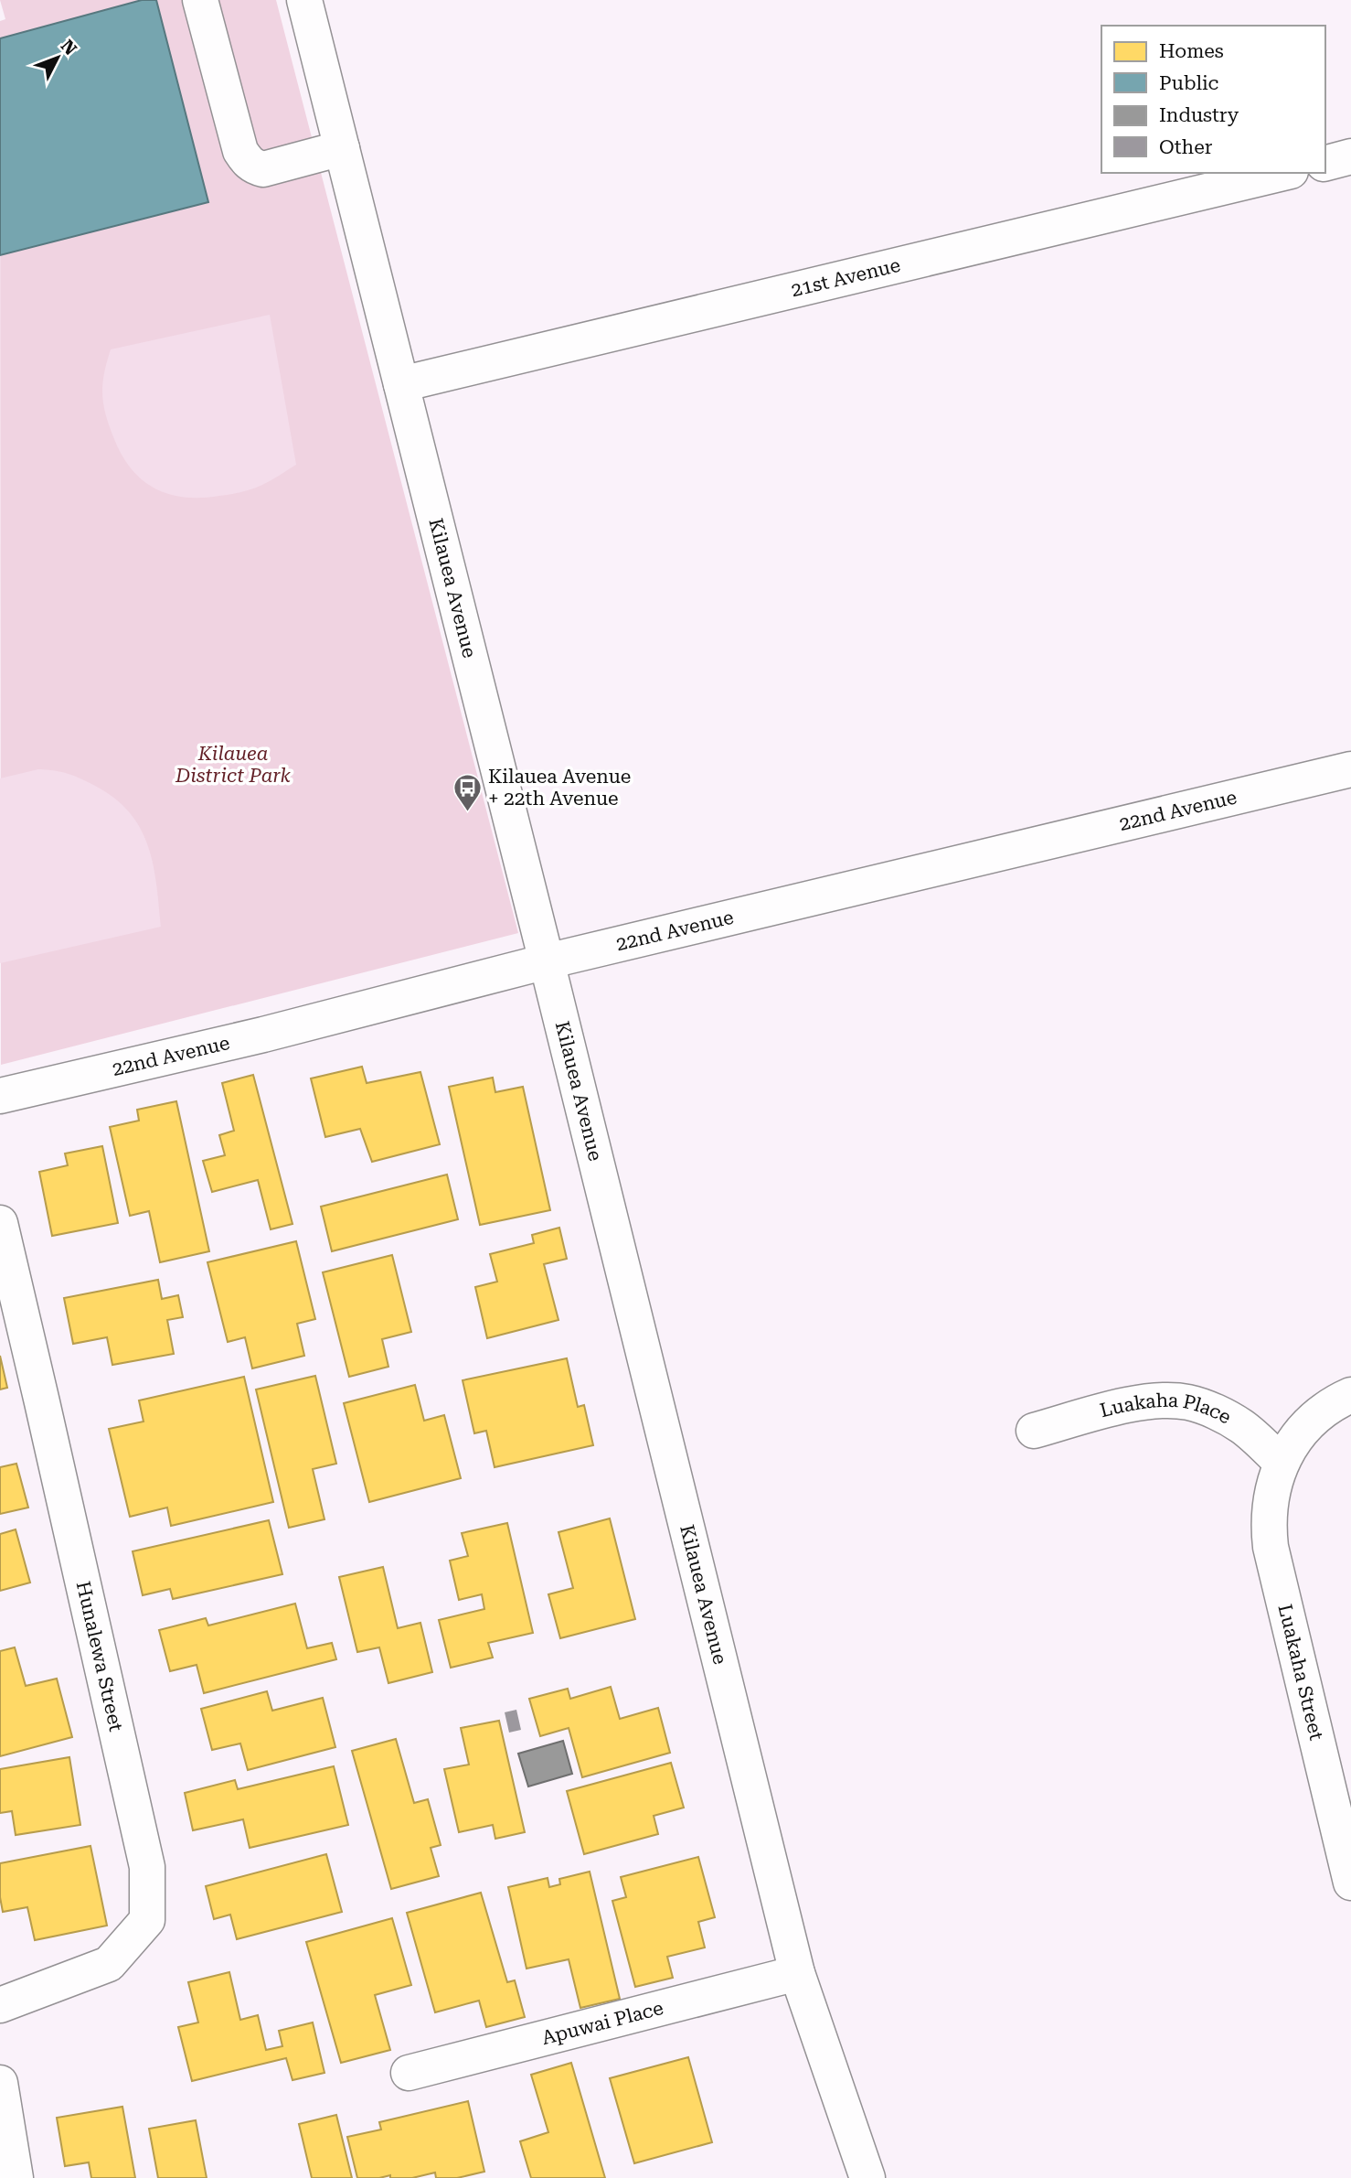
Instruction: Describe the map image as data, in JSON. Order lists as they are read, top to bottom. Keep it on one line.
{"streets":{"street":["21st Avenue","Kilauea Avenue","22nd Avenue","Luakaha Place","Hunalewa Street","Luakaha Street","Apuwai Place"]},"crossings":[["21st Avenue","Kilauea Avenue"],["Kilauea Avenue","22nd Avenue"],["Kilauea Avenue","Apuwai Place"],["Luakaha Place","Luakaha Street"]],"parks":["Kilauea District Park"],"places":{"bus stop":["Kilauea Avenue + 22th Avenue"]},"legend":["Homes","Public","Industry","Other"],"north":"top right"}
